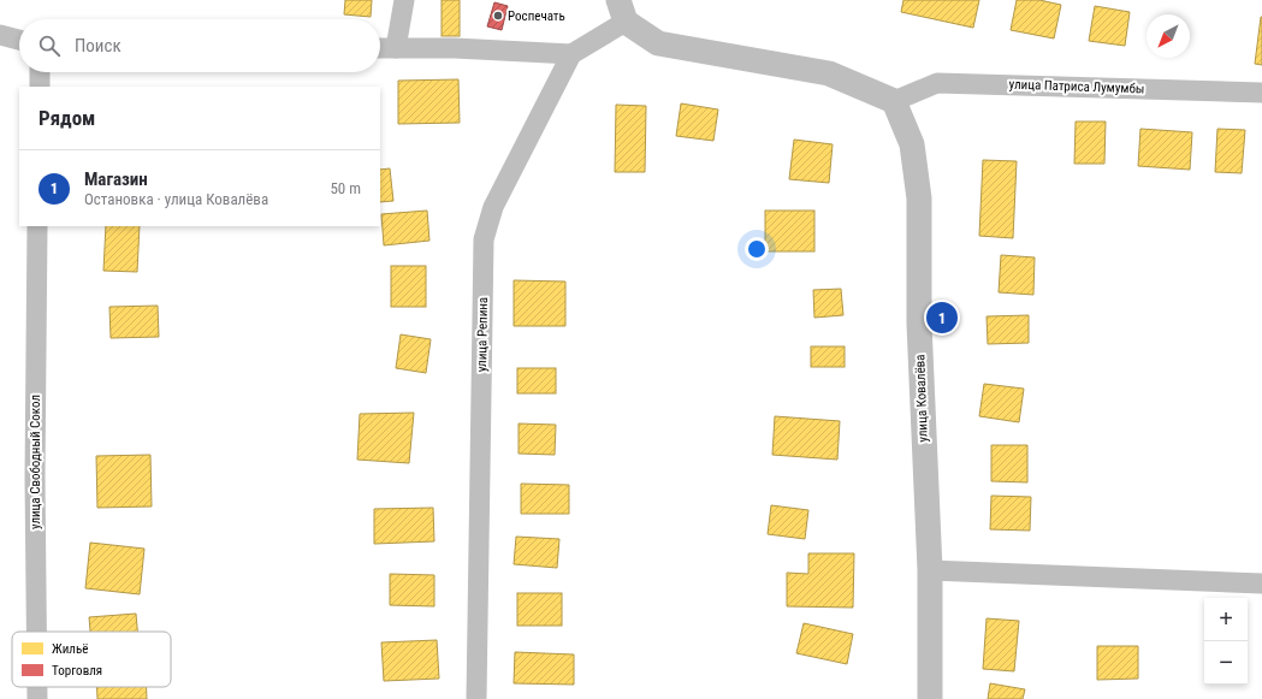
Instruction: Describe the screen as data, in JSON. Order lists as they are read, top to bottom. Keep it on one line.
{"streets":{"street":["улица Патриса Лумумбы","улица Репина","улица Ковалёва","улица Свободный Сокол"]},"crossings":[["улица Патриса Лумумбы","улица Ковалёва"]],"places":["Роспечать"],"legend":["Жильё","Торговля"],"north":"bottom left","page":{"search":"Поиск","heading":"Рядом","list":[{"mark":"1","name":"Магазин","note":"Остановка · улица Ковалёва","value":"50 m"}],"pins":"1","map_buttons":["+","−"]}}
